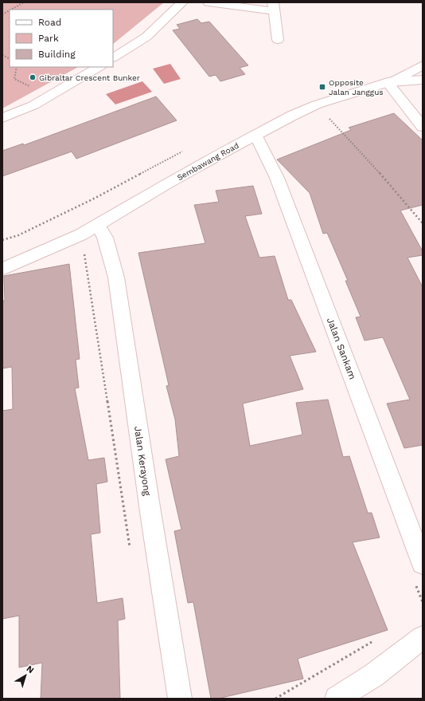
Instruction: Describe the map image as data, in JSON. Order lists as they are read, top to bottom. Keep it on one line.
{"streets":{"street":["Sembawang Road","Jalan Sankam","Jalan Kerayong"]},"crossings":[["Sembawang Road","Jalan Sankam"],["Sembawang Road","Jalan Kerayong"]],"places":{"other":["Gibraltar Crescent Bunker"],"transit":["Opposite Jalan Janggus"]},"legend":["Road","Park","Building"],"north":"top right"}
